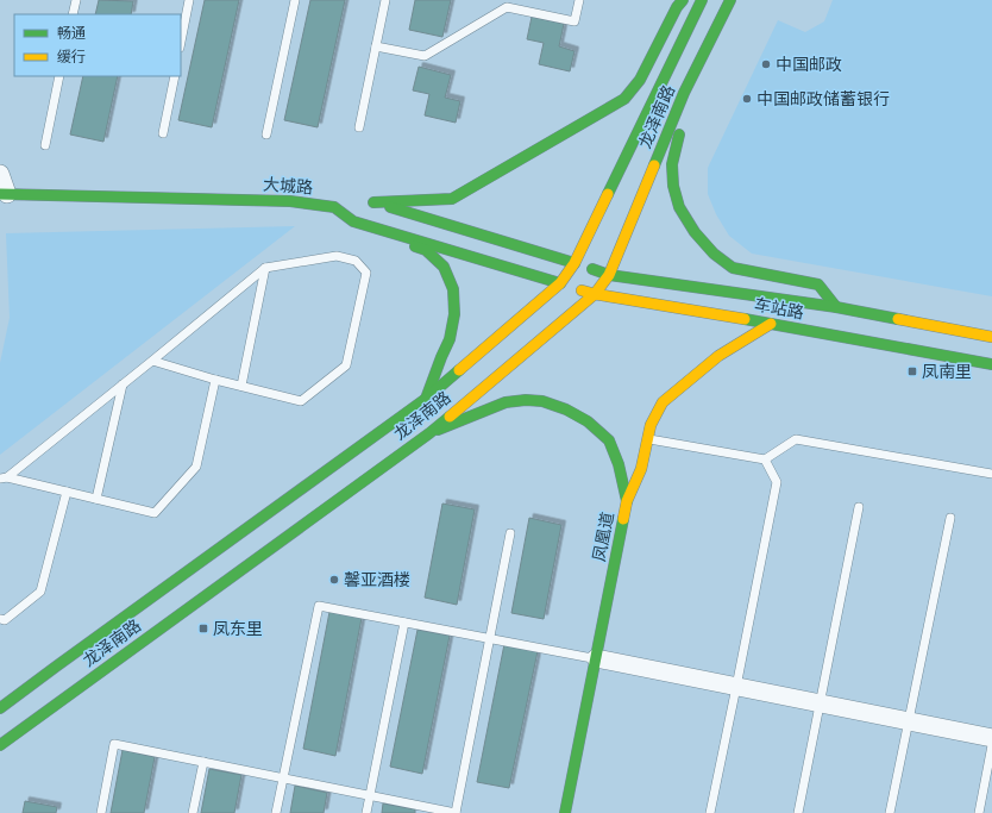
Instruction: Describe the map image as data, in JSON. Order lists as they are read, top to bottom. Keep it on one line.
{"streets":{"main road":["龙泽南路","大城路","车站路","凤凰道"]},"crossings":[["龙泽南路","大城路"],["龙泽南路","车站路"],["大城路","车站路"],["车站路","凤凰道"]],"places":{"other":["中国邮政","中国邮政储蓄银行","馨亚酒楼"],"transit":["凤南里","凤东里"]},"legend":["畅通","缓行"]}
